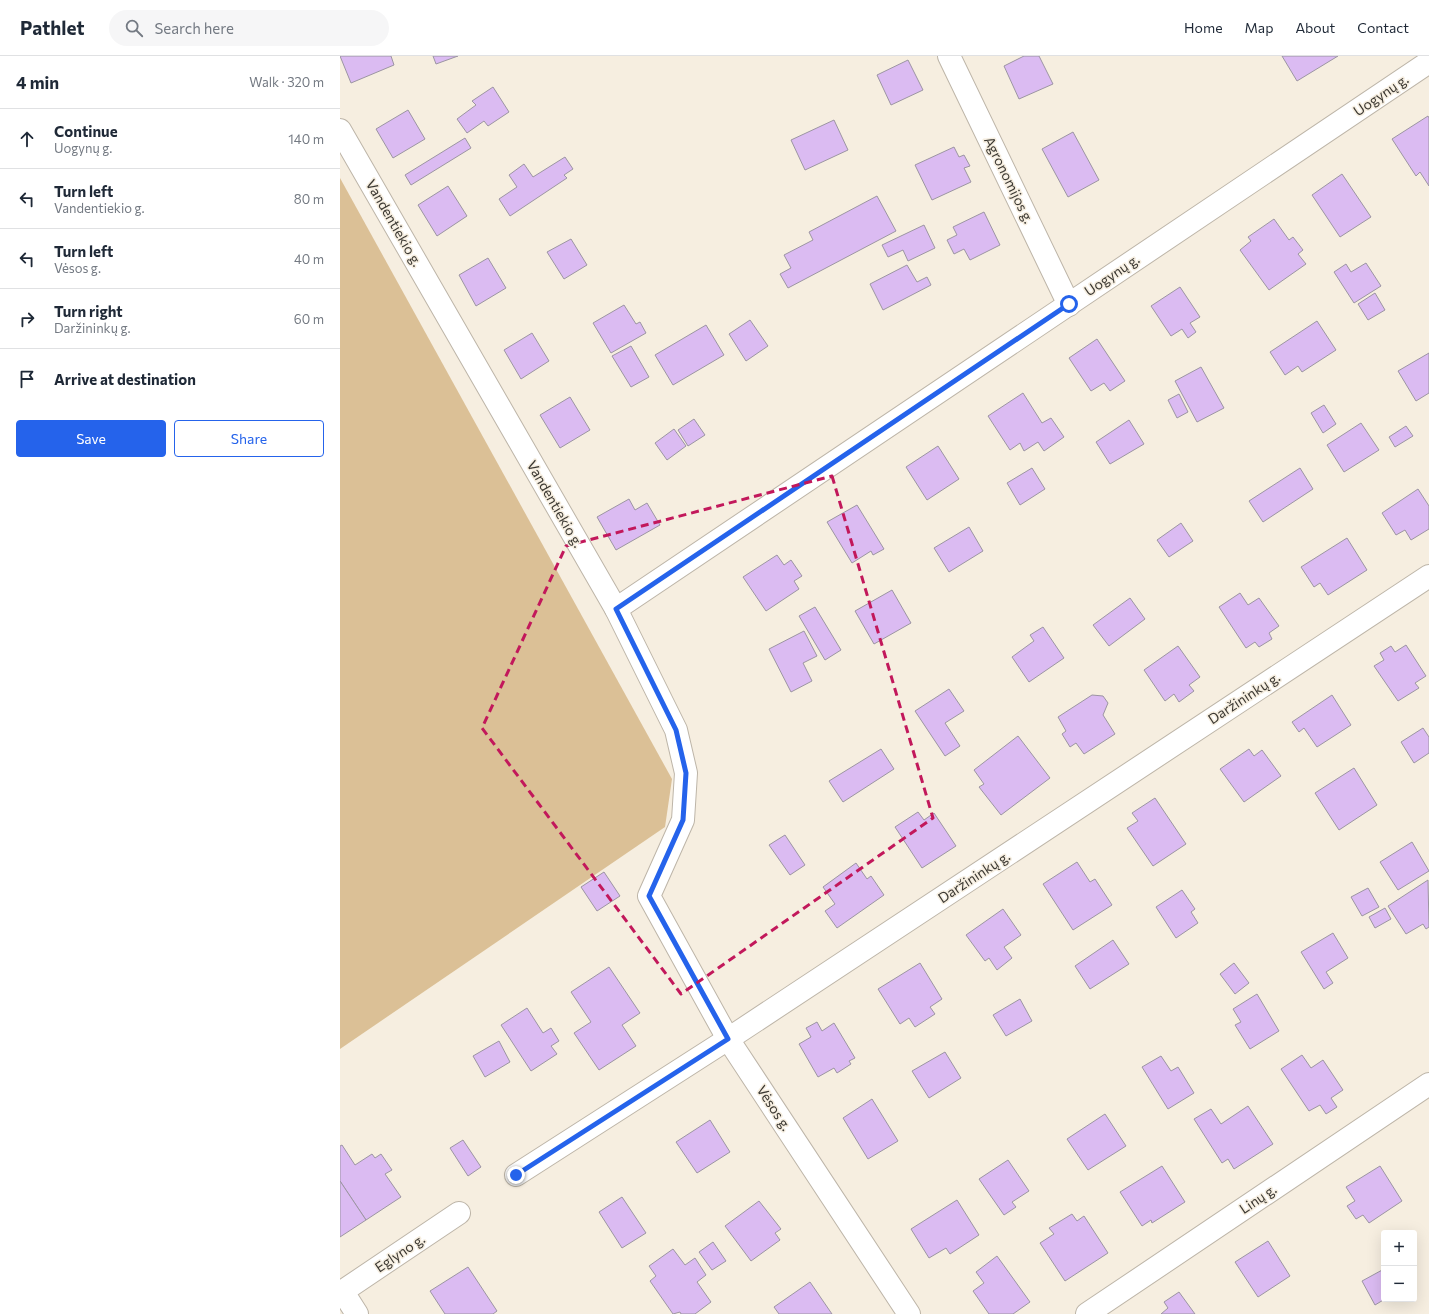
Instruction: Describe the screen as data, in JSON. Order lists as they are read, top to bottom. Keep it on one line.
{"streets":{"street":["Uogynų g.","Agronomijos g.","Vandentiekio g.","Daržininkų g.","Vėsos g.","Linų g.","Eglyno g."]},"crossings":[["Uogynų g.","Agronomijos g."],["Uogynų g.","Vandentiekio g."],["Vandentiekio g.","Vėsos g."],["Daržininkų g.","Vėsos g."]],"page":{"header":"Pathlet","search":"Search here","nav":["Home","Map","About","Contact"],"heading":["4 min","Walk · 320 m"],"list":[["Continue","Uogynų g.","140 m"],["Turn left","Vandentiekio g.","80 m"],["Turn left","Vėsos g.","40 m"],["Turn right","Daržininkų g.","60 m"],"Arrive at destination"],"buttons":["Save","Share"],"map_buttons":["+","−"]}}
